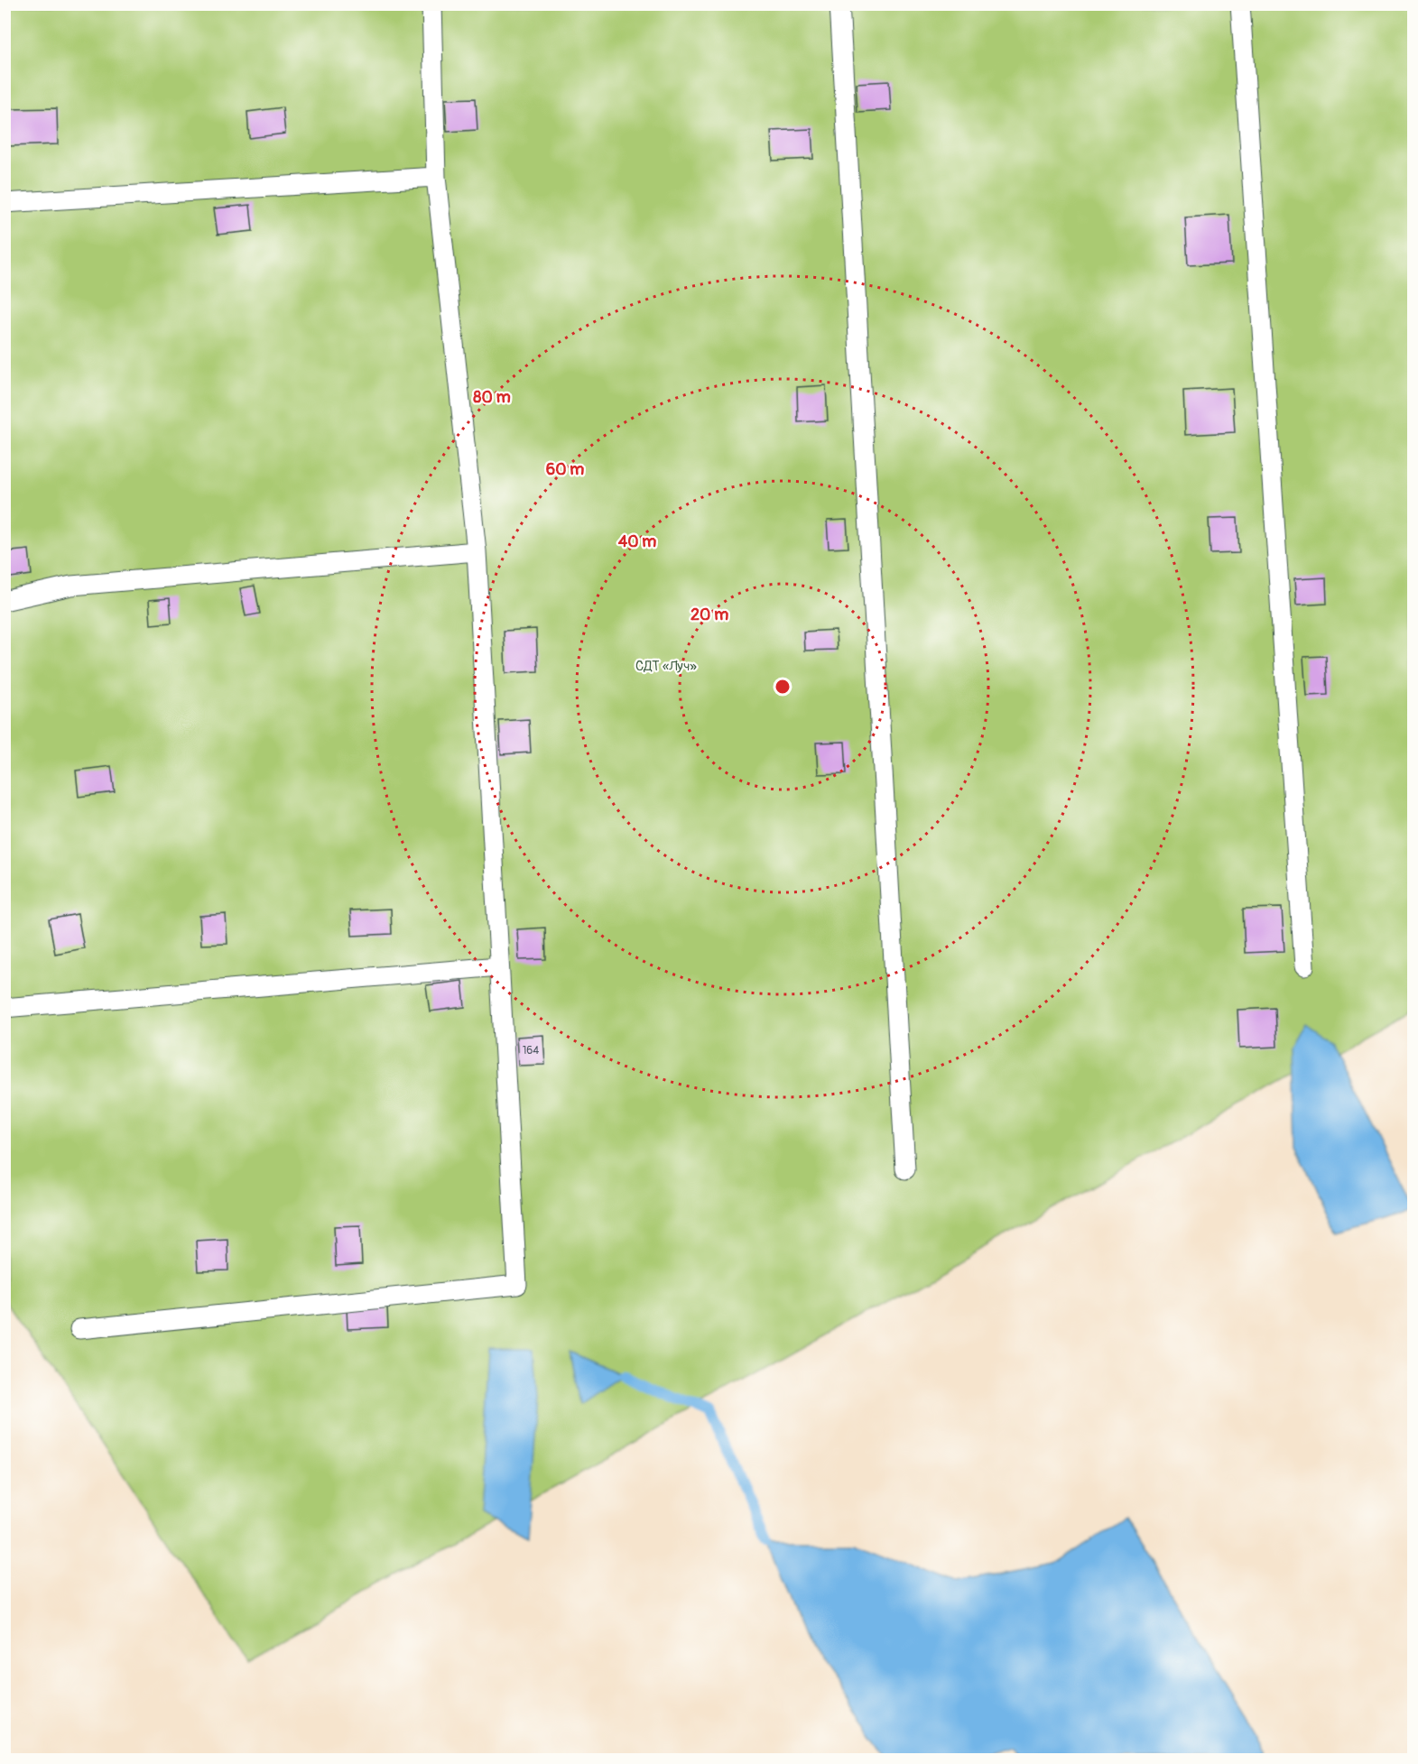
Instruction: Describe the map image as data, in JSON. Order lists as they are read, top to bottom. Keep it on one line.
{"parks":["СДТ «Луч»"],"house_numbers":["164"],"rings":["80 m","60 m","40 m","20 m"]}
